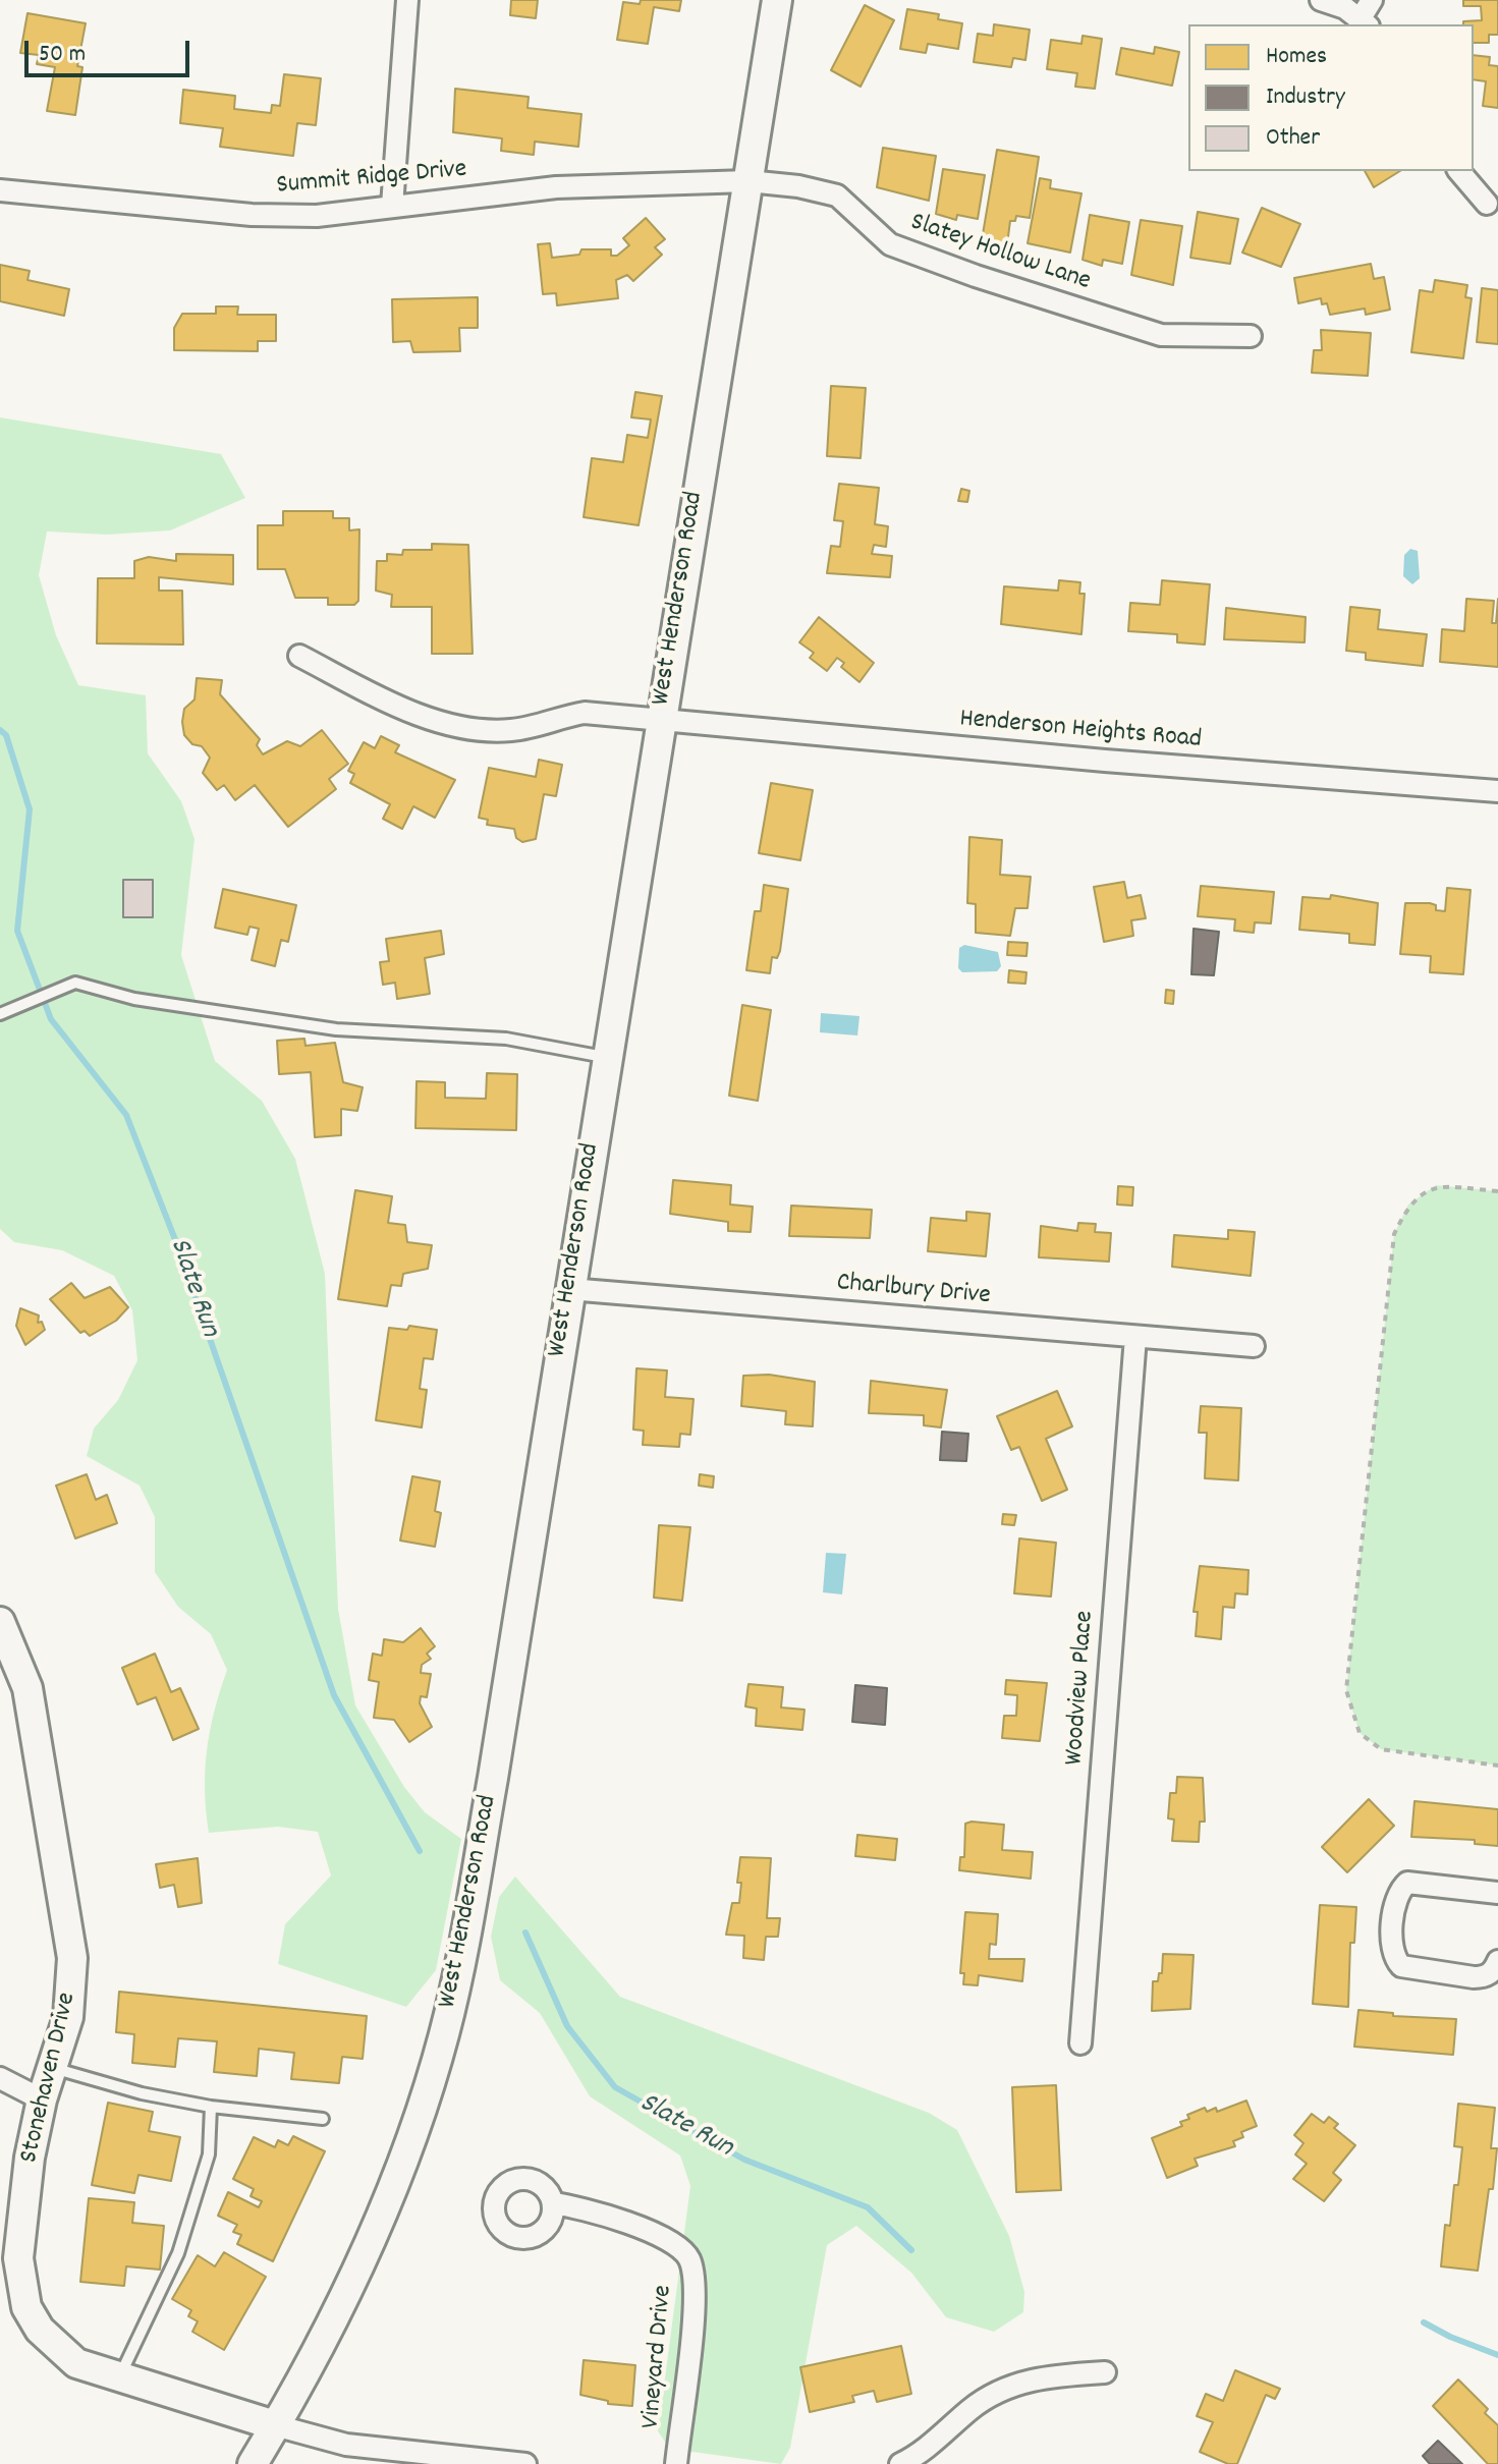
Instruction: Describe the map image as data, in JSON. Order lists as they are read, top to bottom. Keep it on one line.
{"streets":{"main road":["West Henderson Road","Stonehaven Drive"],"street":["Summit Ridge Drive","Slatey Hollow Lane","Henderson Heights Road","Charlbury Drive","Woodview Place","Vineyard Drive"]},"crossings":[["Summit Ridge Drive","Slatey Hollow Lane"],["Summit Ridge Drive","West Henderson Road"],["Slatey Hollow Lane","West Henderson Road"],["West Henderson Road","Henderson Heights Road"],["West Henderson Road","Charlbury Drive"],["West Henderson Road","Stonehaven Drive"],["Charlbury Drive","Woodview Place"]],"water":["Slate Run"],"legend":["Homes","Industry","Other"],"scale_bar":"50 m"}
